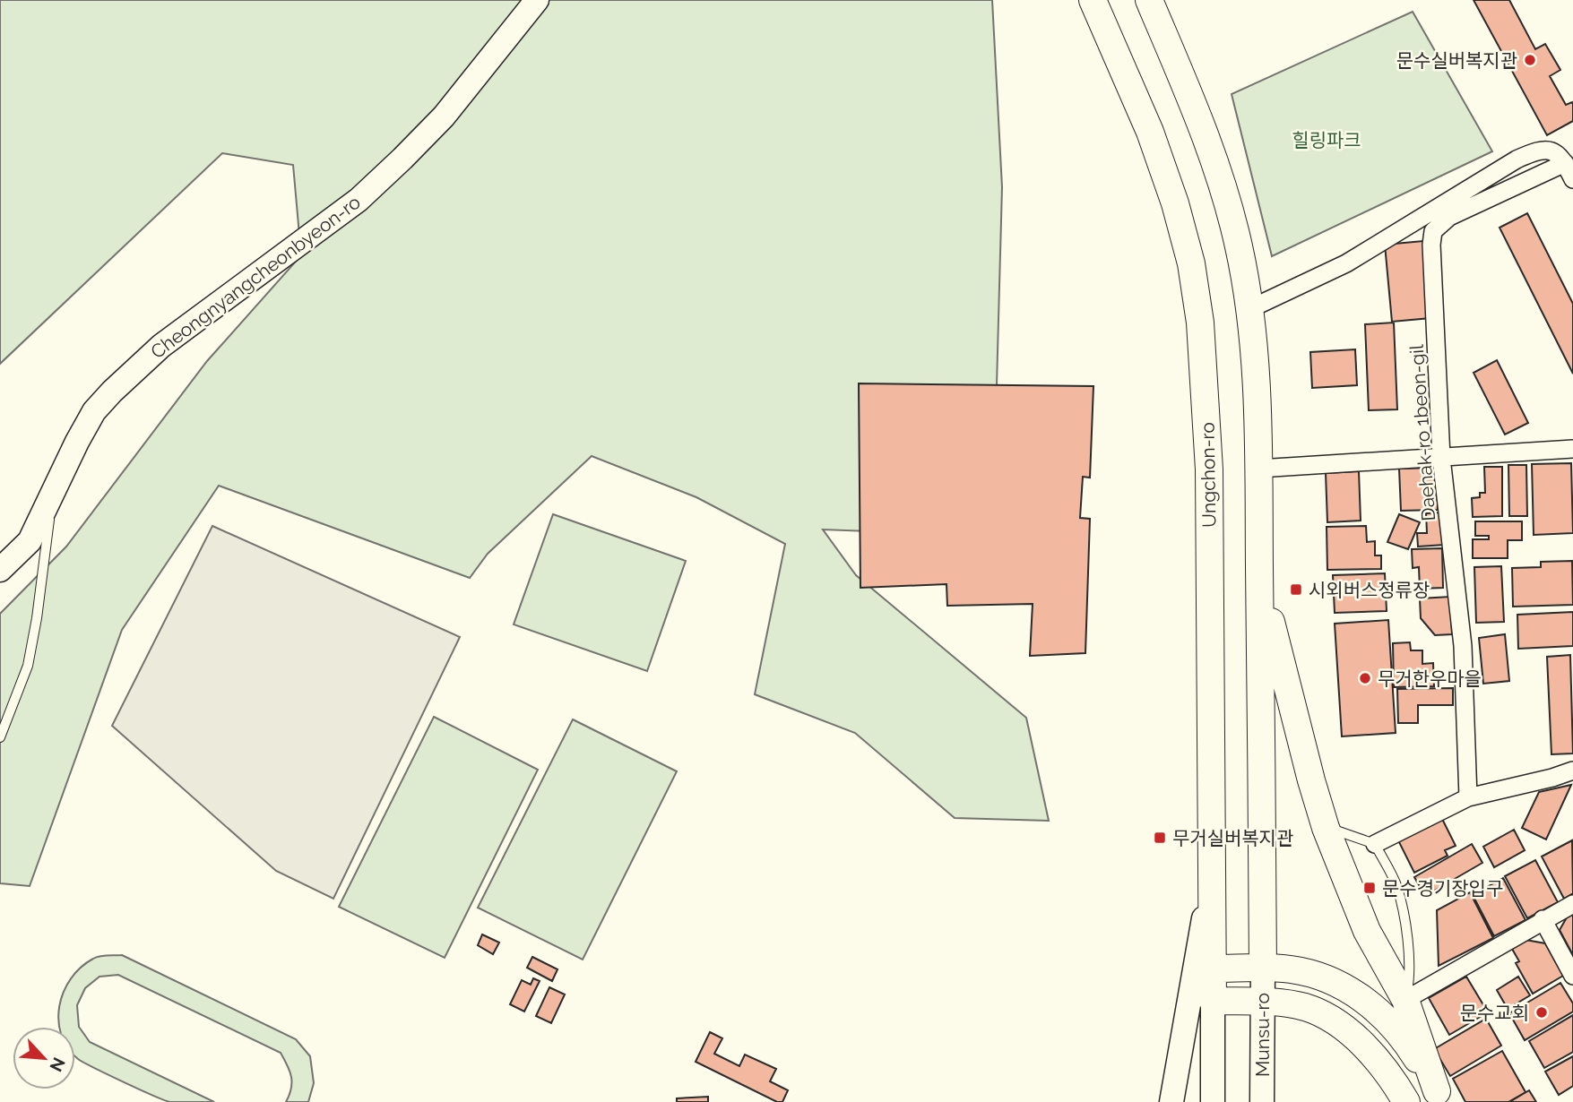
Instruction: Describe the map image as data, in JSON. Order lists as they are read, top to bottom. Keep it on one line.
{"streets":{"main road":["Cheongnyangcheonbyeon-ro","Ungchon-ro","Munsu-ro"],"street":["Daehak-ro 1beon-gil"]},"parks":["힐링파크"],"places":{"other":["문수실버복지관","무거한우마을","문수교회"],"transit":["시외버스정류장","무거실버복지관","문수경기장입구"]},"north":"bottom right"}
